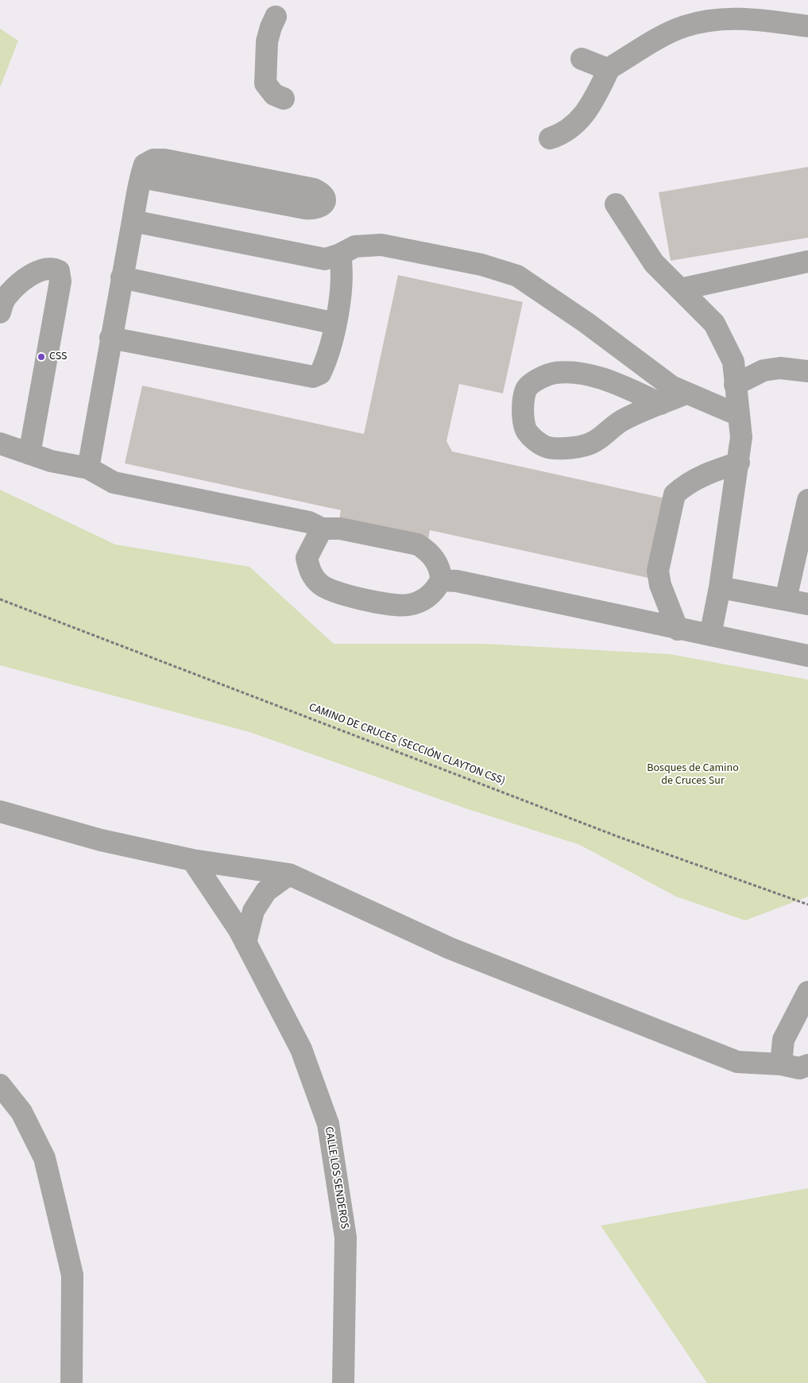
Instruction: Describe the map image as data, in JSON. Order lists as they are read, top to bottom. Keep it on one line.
{"streets":{"street":["CALLE LOS SENDEROS"],"path":["CAMINO DE CRUCES (SECCIÓN CLAYTON CSS)"]},"parks":["Bosques de Camino de Cruces Sur"],"places":["CSS"]}
